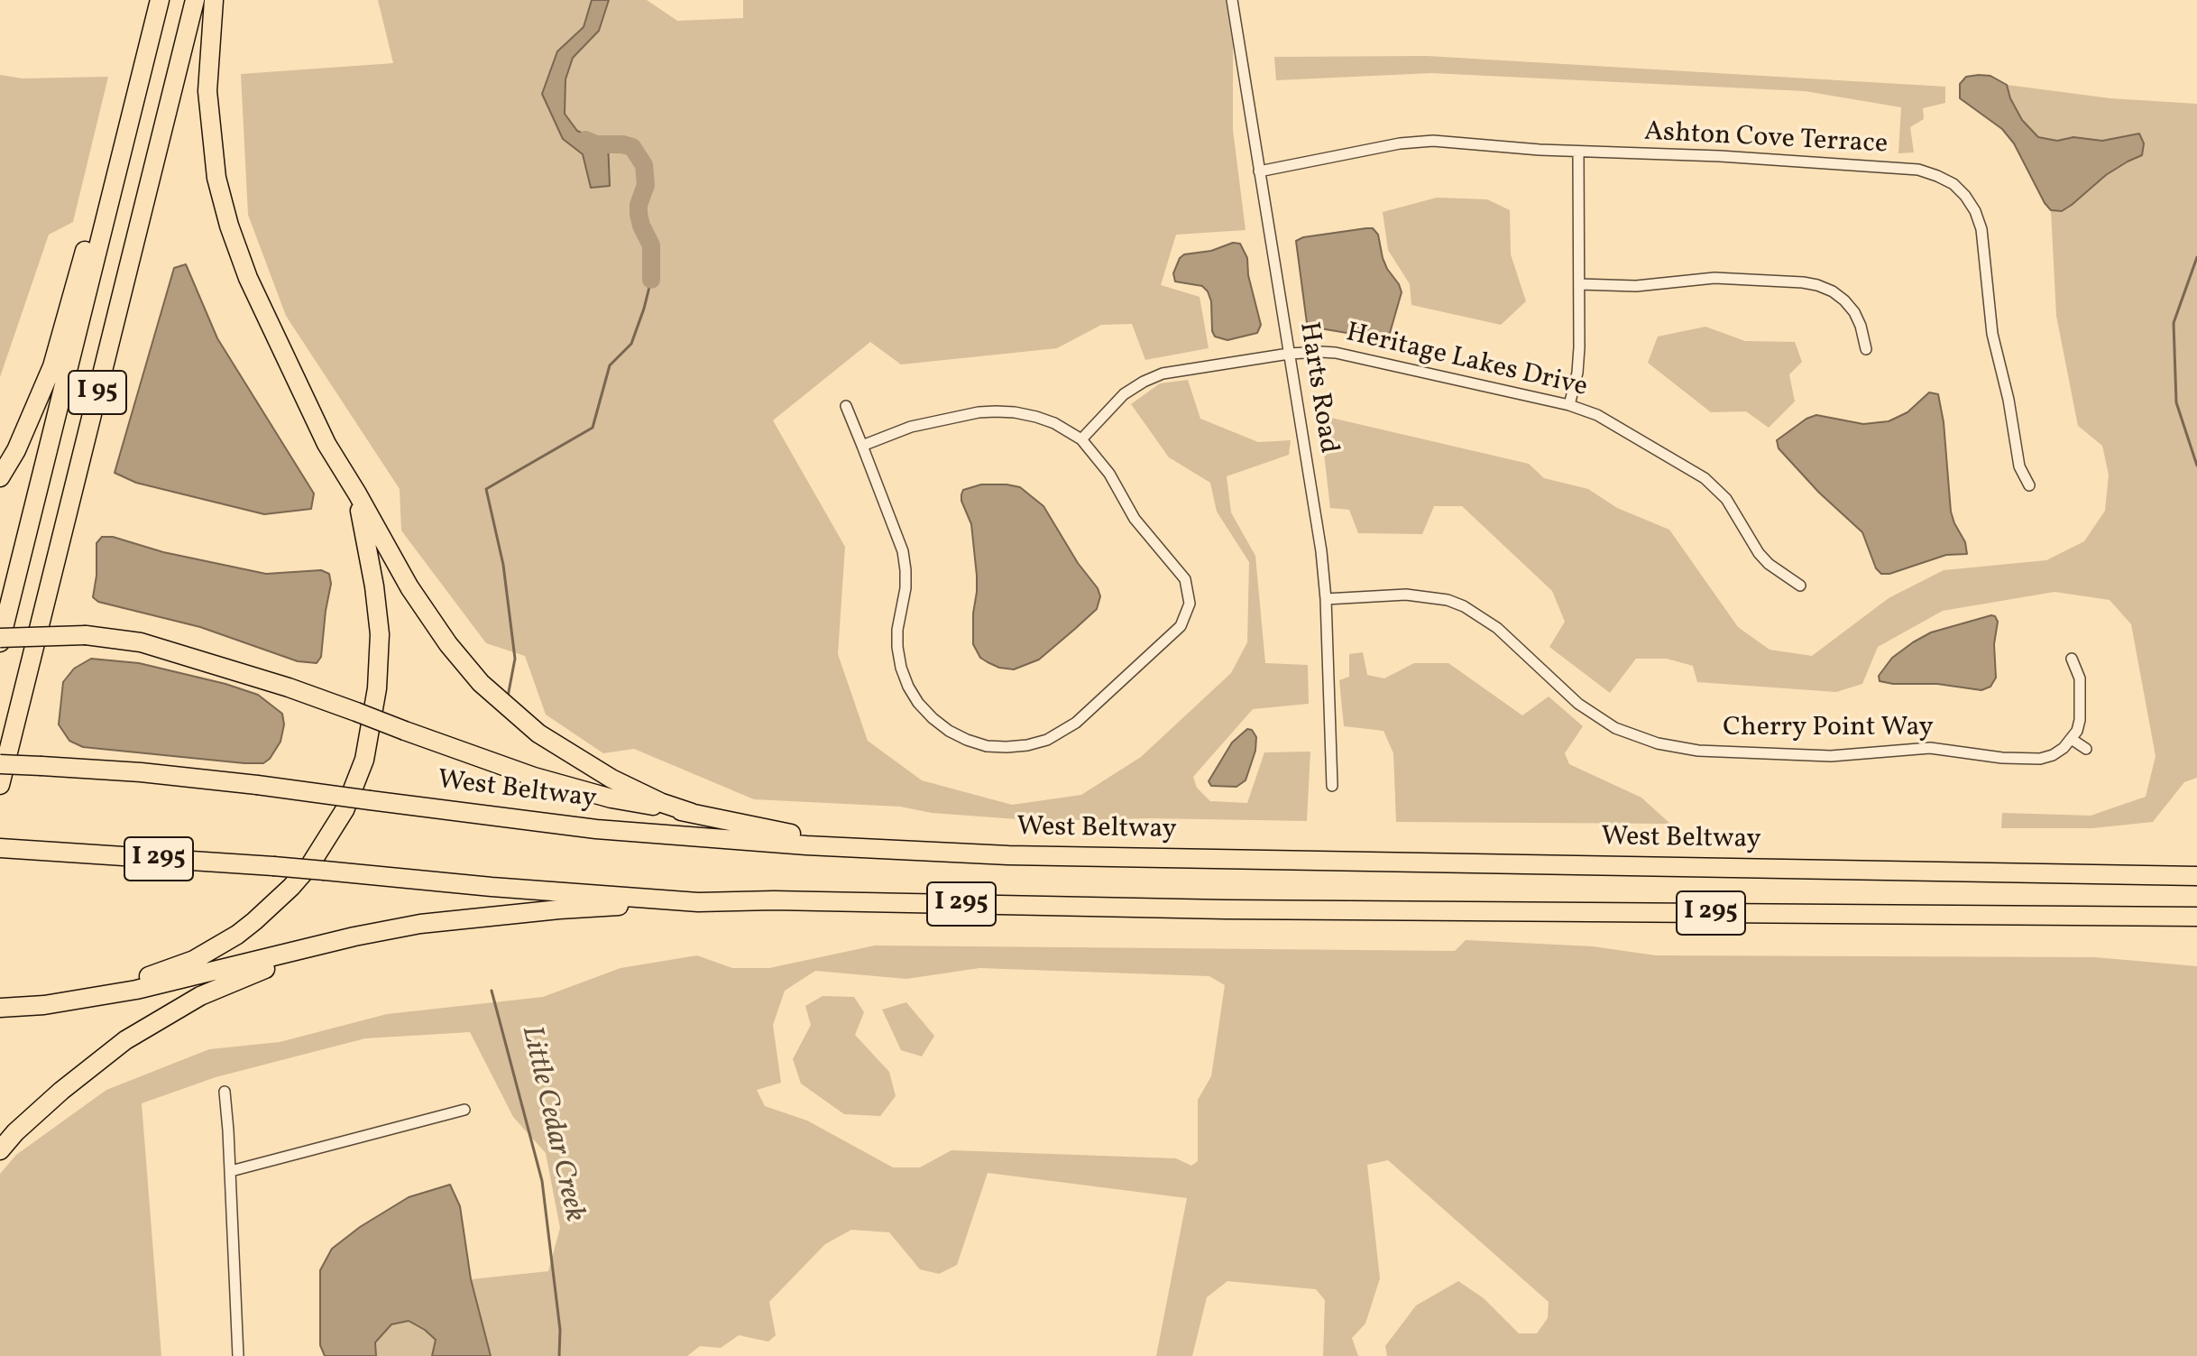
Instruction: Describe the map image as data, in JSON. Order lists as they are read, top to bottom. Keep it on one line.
{"streets":{"highway":["I 95","West Beltway","I 295"],"street":["Ashton Cove Terrace","Heritage Lakes Drive","Harts Road","Cherry Point Way"]},"crossings":[["Ashton Cove Terrace","Harts Road"],["Heritage Lakes Drive","Harts Road"],["Harts Road","Cherry Point Way"]],"water":["Little Cedar Creek"]}
